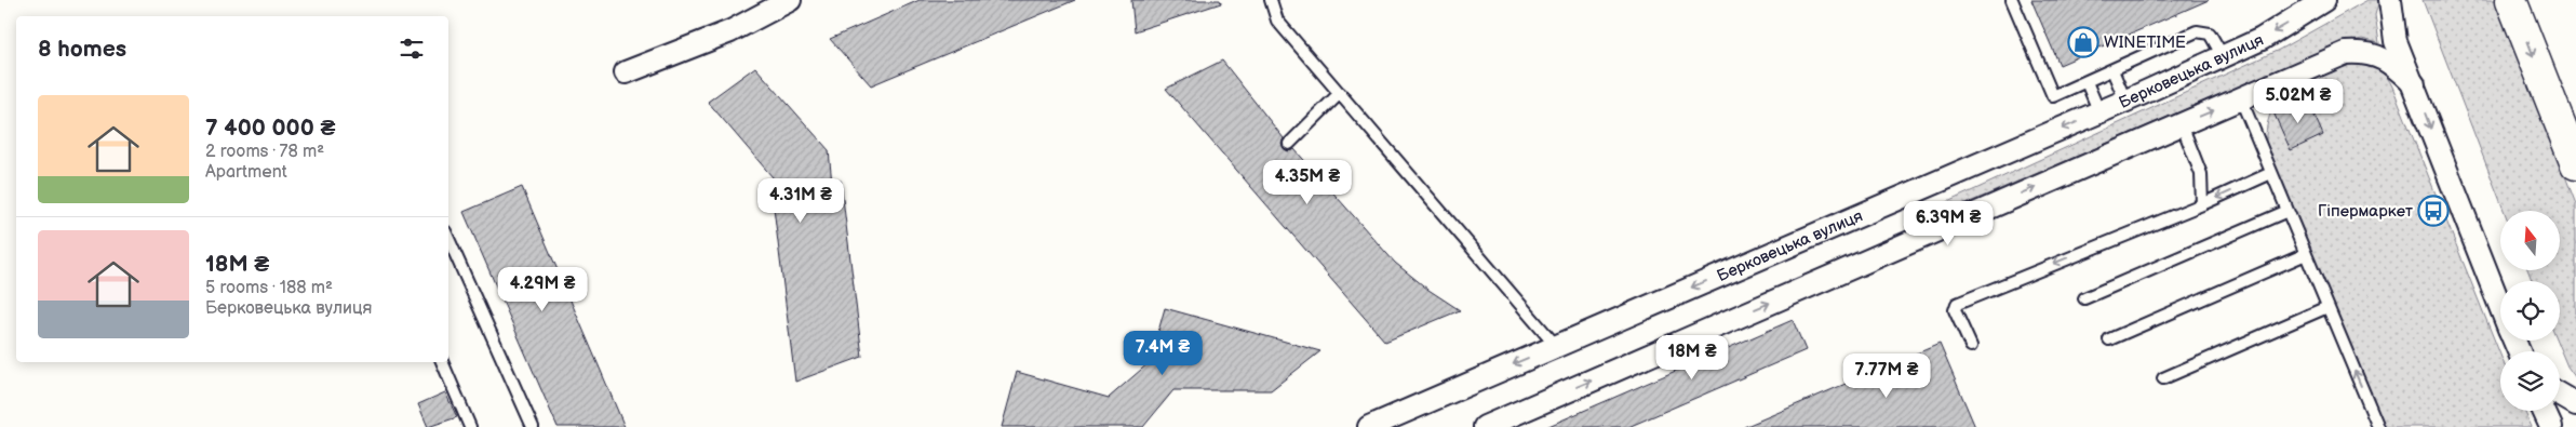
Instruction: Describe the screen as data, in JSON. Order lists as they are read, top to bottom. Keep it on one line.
{"streets":{"street":["Берковецька вулиця"]},"places":{"shop":["WINETIME"],"bus stop":["Гіпермаркет"]},"north":"top","page":{"heading":"8 homes","price":["5.02M ₴","4.35M ₴","4.31M ₴","6.39M ₴","4.29M ₴","7.4M ₴","18M ₴","7.77M ₴"],"list":[{"name":"7 400 000 ₴","note":"2 rooms · 78 m² · Apartment"},{"name":"18M ₴","note":"5 rooms · 188 m² · Берковецька вулиця"}]}}
